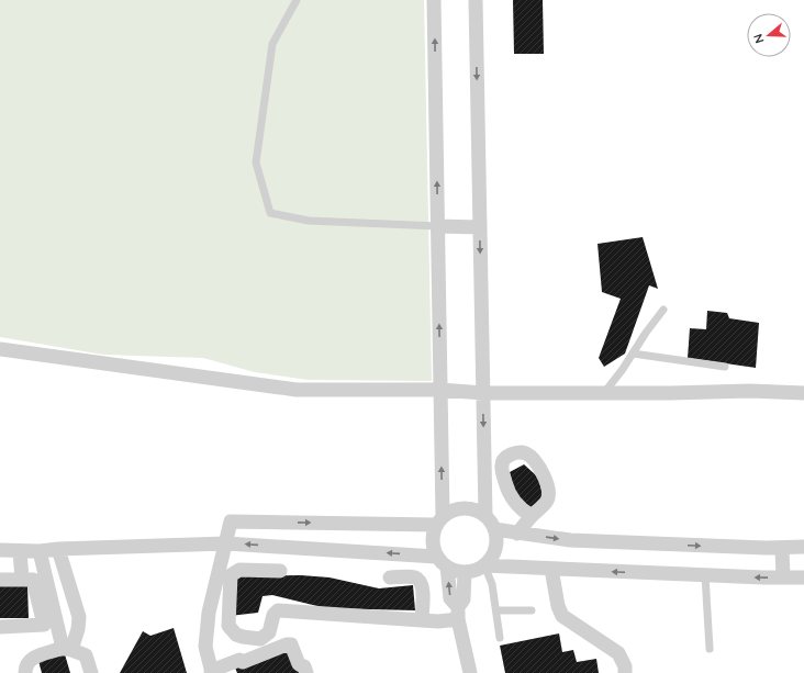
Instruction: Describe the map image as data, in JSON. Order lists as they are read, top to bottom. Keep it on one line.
{"north":"left"}
